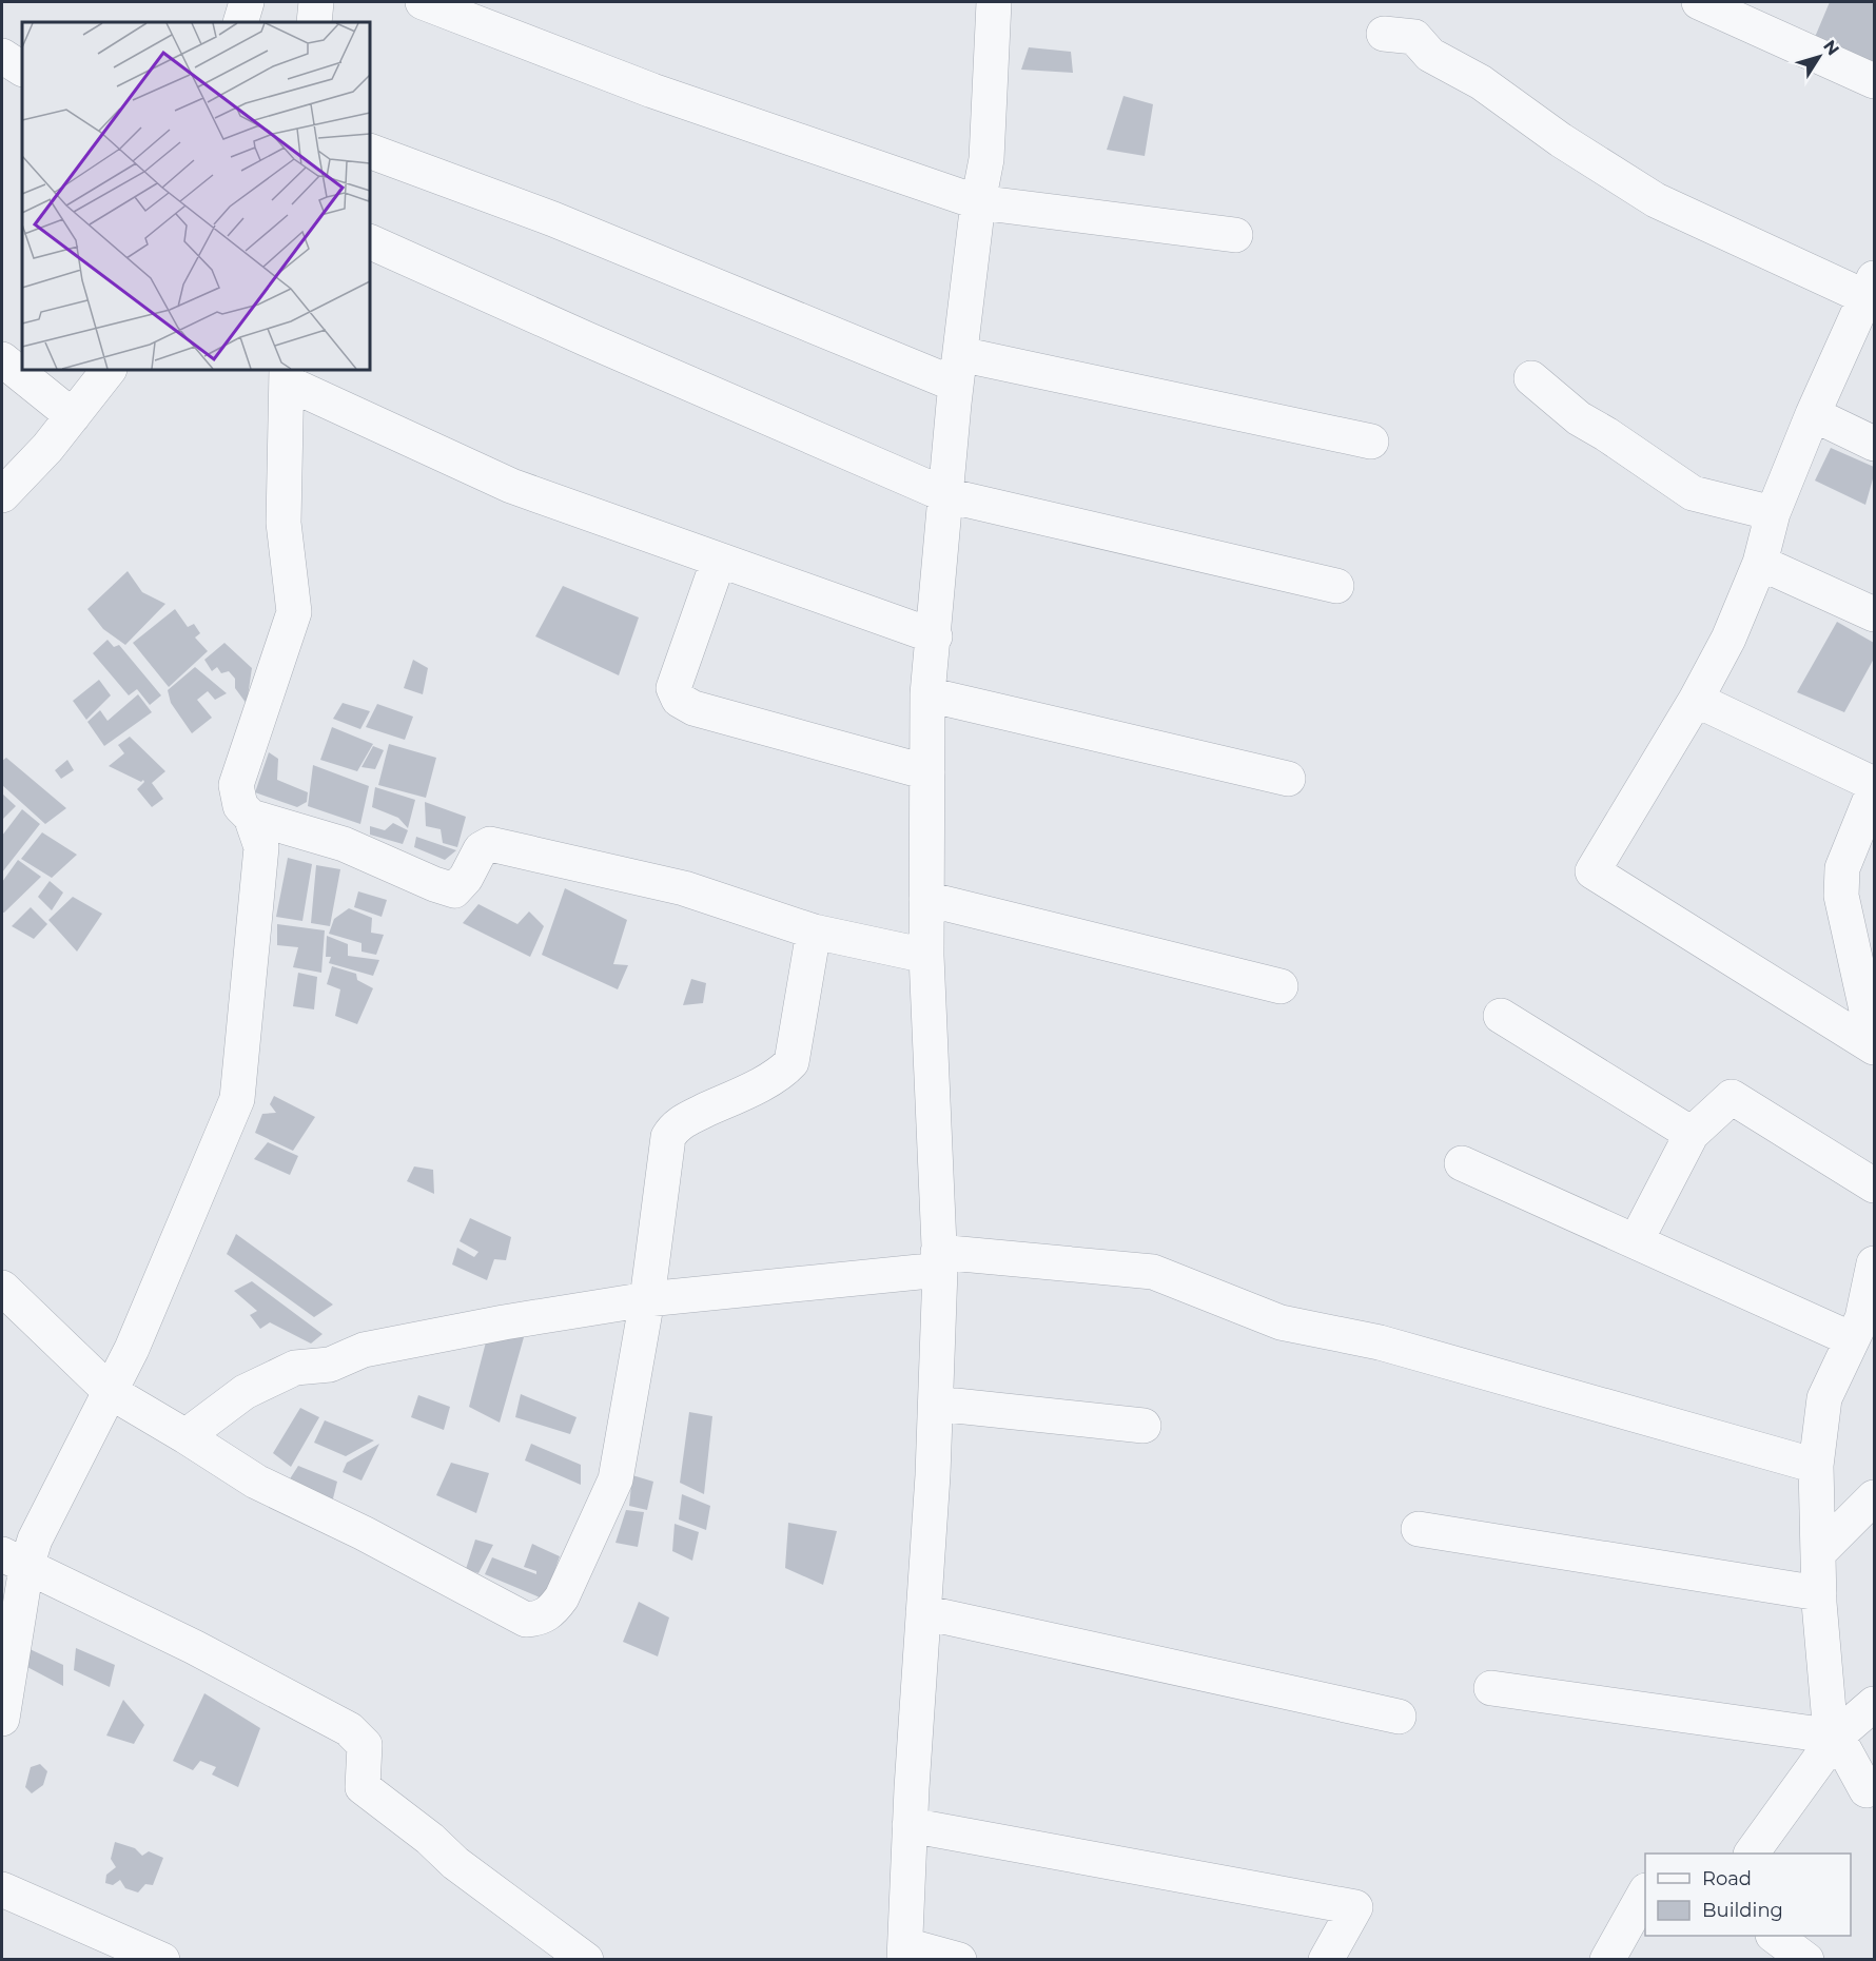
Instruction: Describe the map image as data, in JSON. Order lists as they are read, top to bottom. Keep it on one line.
{"legend":["Road","Building"],"north":"top right"}
